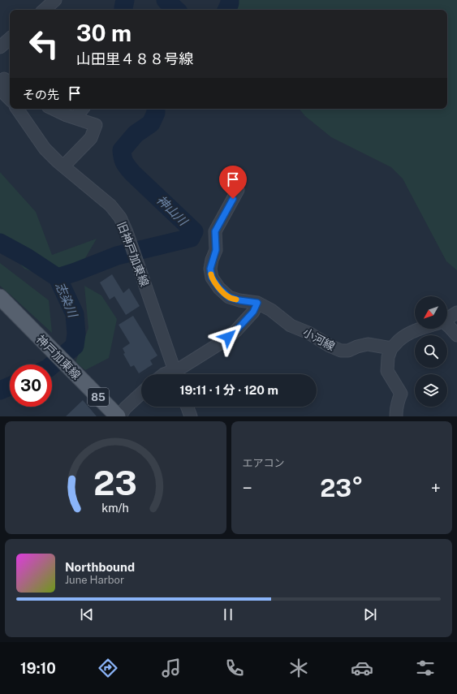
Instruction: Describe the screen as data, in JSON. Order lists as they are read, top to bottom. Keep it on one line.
{"streets":{"main road":["神戸加東線","85"],"street":["旧神戸加東線","小河線"]},"water":["神山川","志染川"],"north":"bottom left","page":{"turn":["30 m","山田里４８８号線"],"then":"その先","limit":"30","trip":"19:11 · 1 分 · 120 m","tile":"エアコン","heat":["−","23°","+"],"song":["Northbound","June Harbor"],"tabs":"19:10","gauge":["23","km/h"]}}
